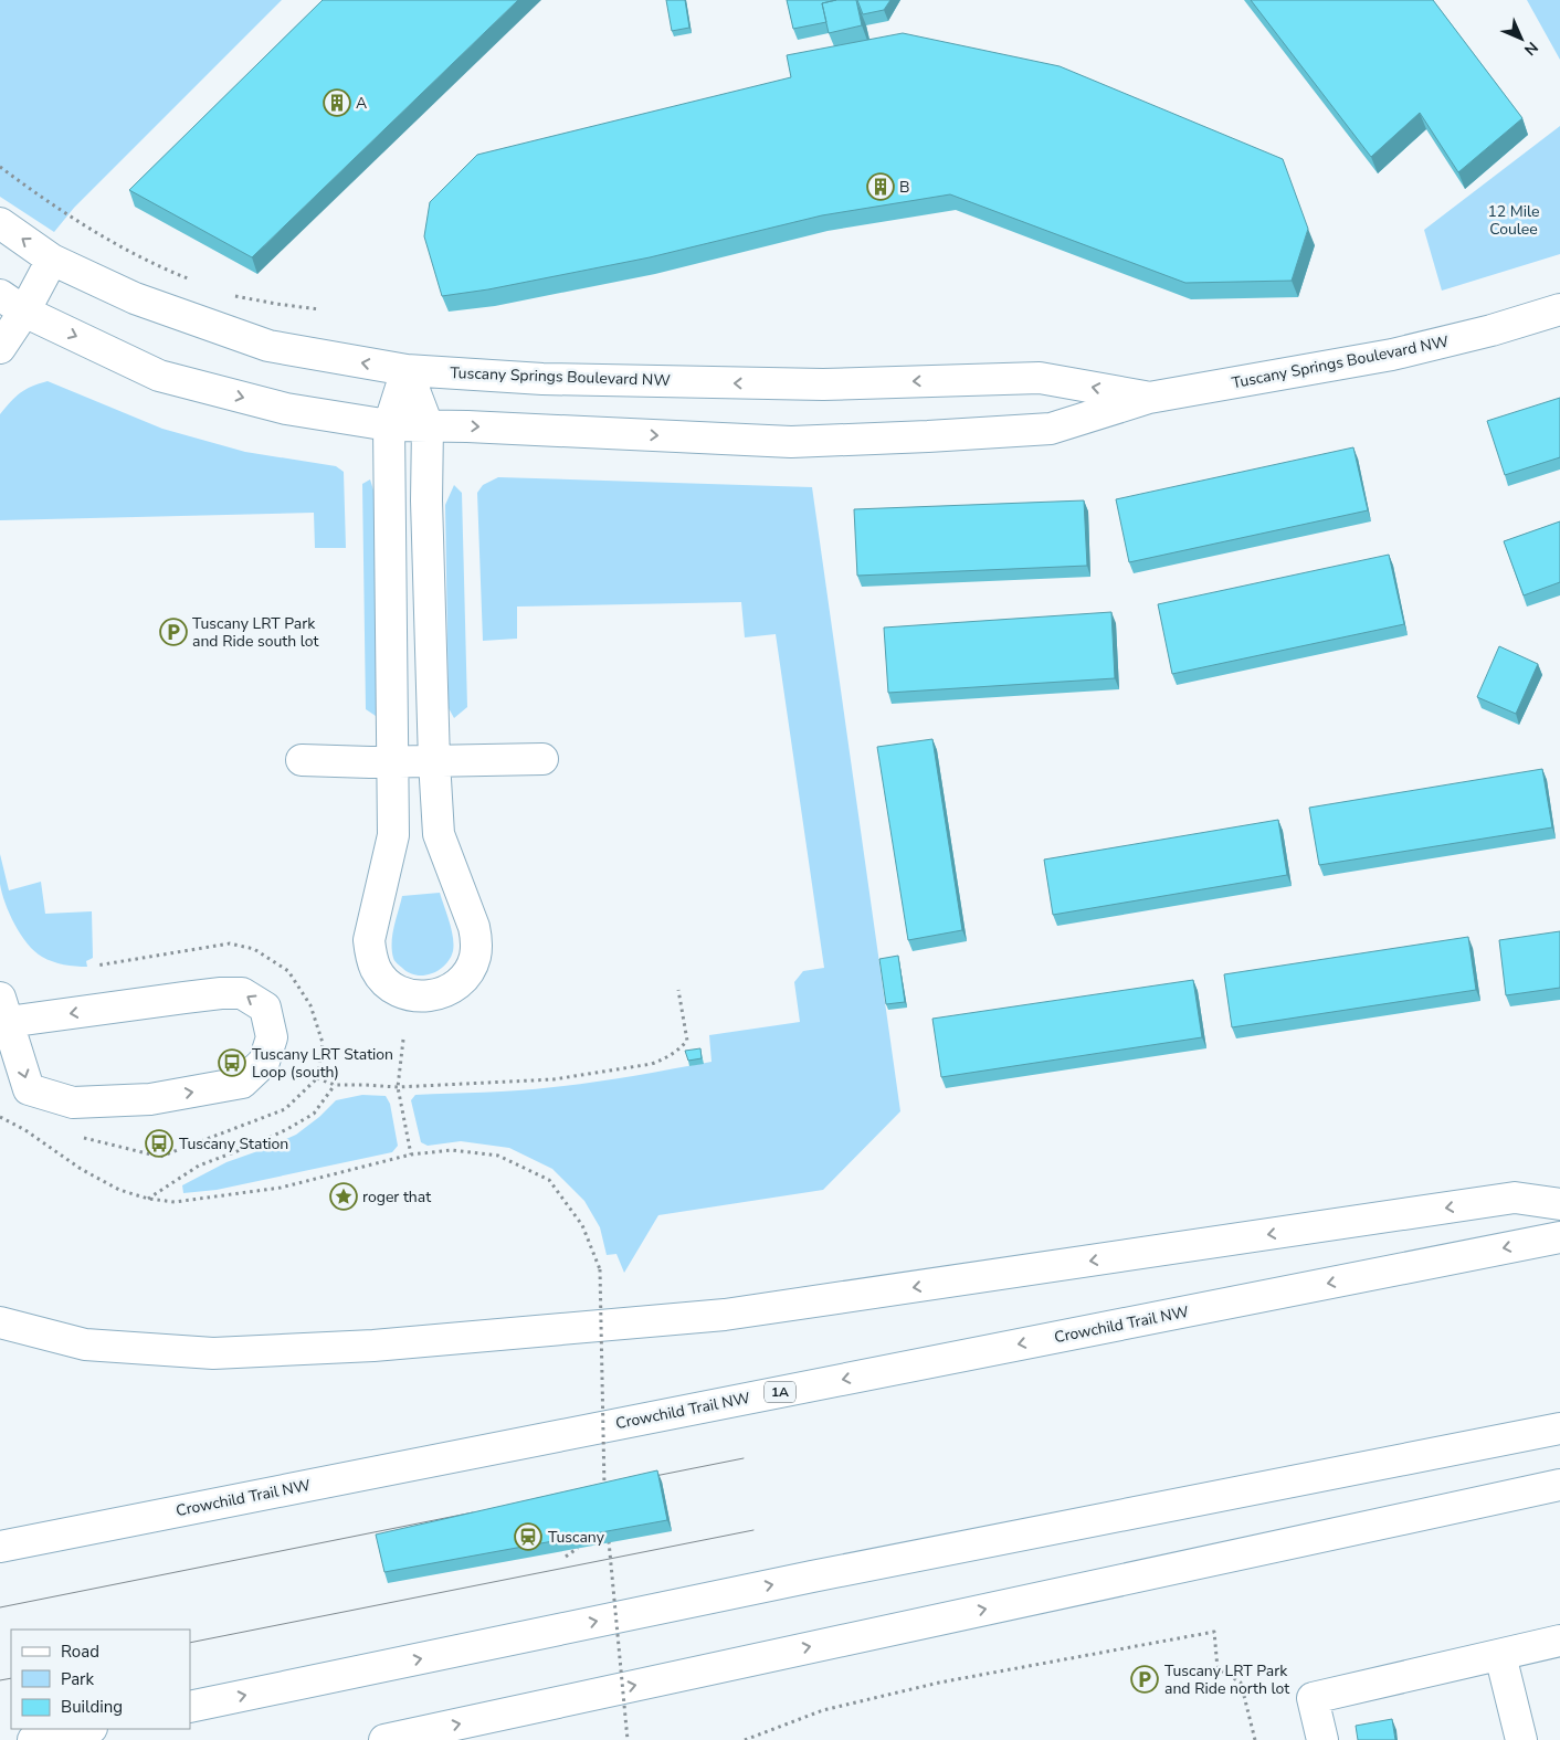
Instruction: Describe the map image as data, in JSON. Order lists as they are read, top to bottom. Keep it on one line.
{"streets":{"main road":["Tuscany Springs Boulevard NW","Crowchild Trail NW","1A"]},"parks":["12 Mile Coulee"],"places":{"building":["A","B"],"parking":["Tuscany LRT Park and Ride south lot","Tuscany LRT Park and Ride north lot"],"bus stop":["Tuscany LRT Station Loop (south)","Tuscany Station"],"place":["roger that"],"station":["Tuscany"]},"legend":["Road","Park","Building"],"north":"bottom right"}
